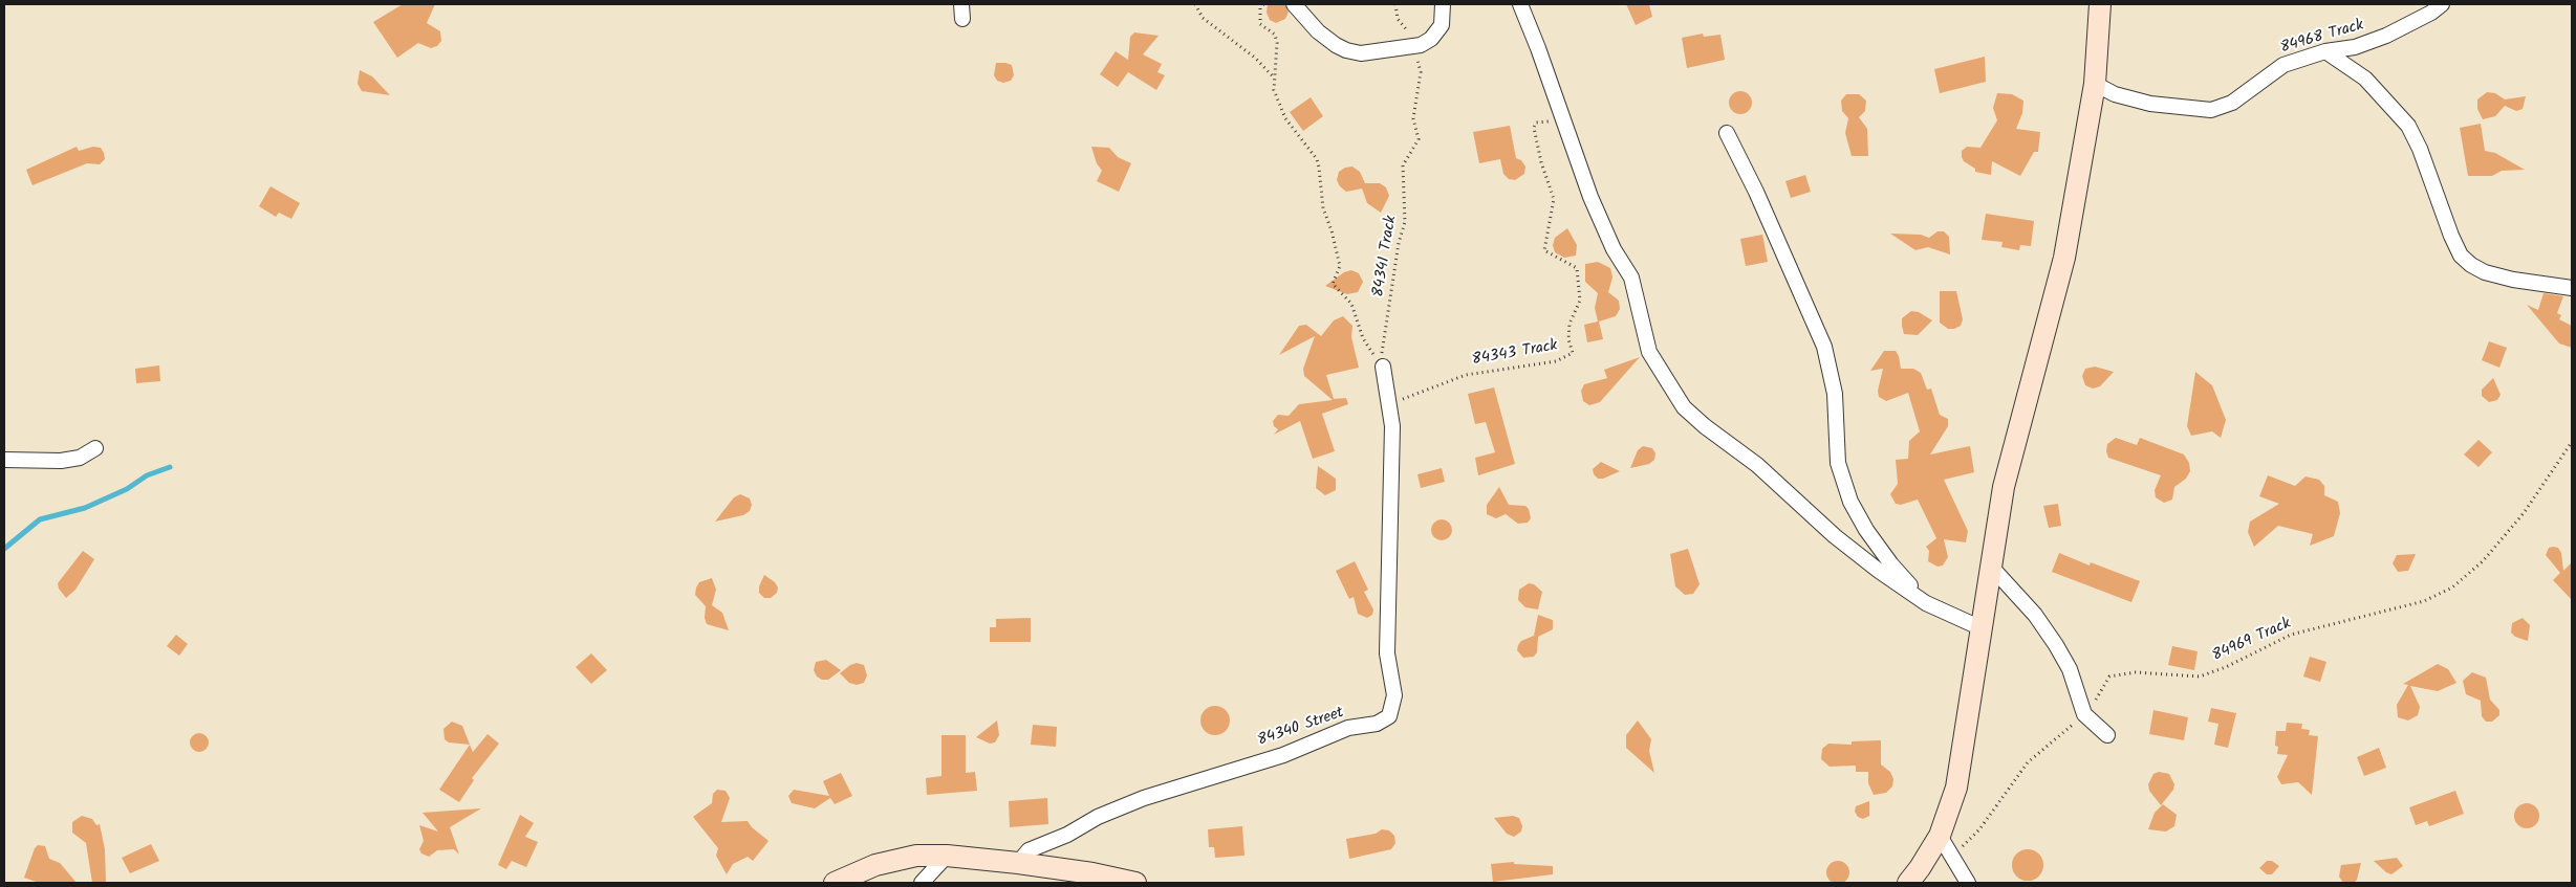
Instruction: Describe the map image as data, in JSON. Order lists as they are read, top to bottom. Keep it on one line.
{"streets":{"street":["84968 Track","84340 Street"],"path":["84341 Track","84343 Track","84969 Track"]},"crossings":[["84341 Track","84340 Street"]]}
